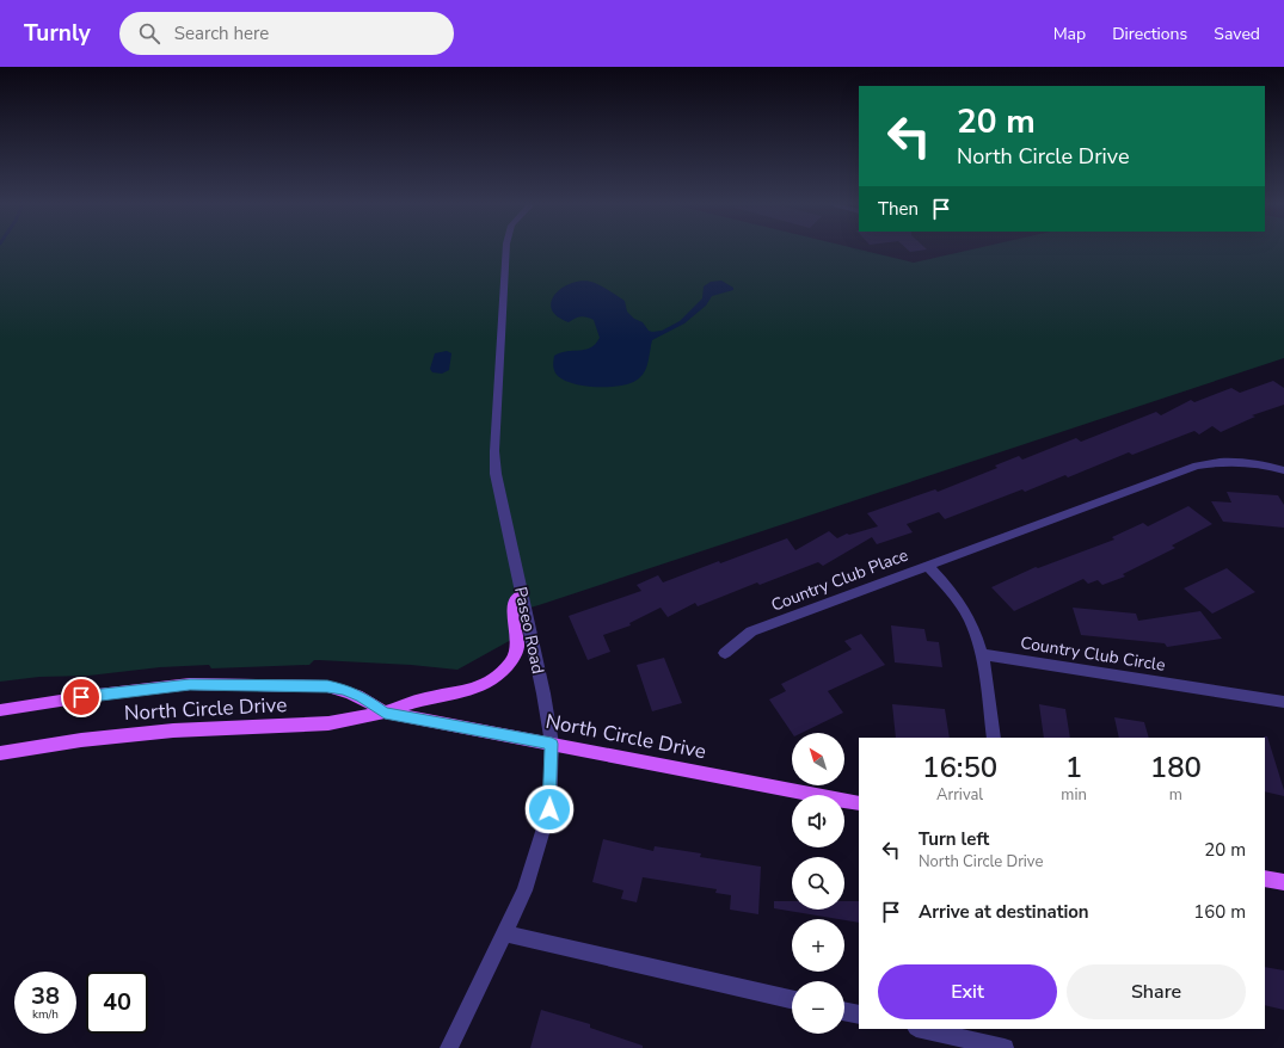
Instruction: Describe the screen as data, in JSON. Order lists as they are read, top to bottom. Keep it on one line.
{"streets":{"main road":["North Circle Drive"],"street":["Country Club Place","Paseo Road","Country Club Circle"]},"crossings":[["Country Club Place","Country Club Circle"],["Paseo Road","North Circle Drive"]],"north":"top left","page":{"header":"Turnly","search":"Search here","nav":["Map","Directions","Saved"],"turn":["20 m","North Circle Drive"],"then":"Then","map_buttons":["+","−"],"eta":["16:50","Arrival","1","min","180","m"],"list":[{"name":"Turn left","note":"North Circle Drive","value":"20 m"},{"name":"Arrive at destination","value":"160 m"}],"buttons":["Exit","Share"],"speed":"38 km/h","limit":"40"}}
